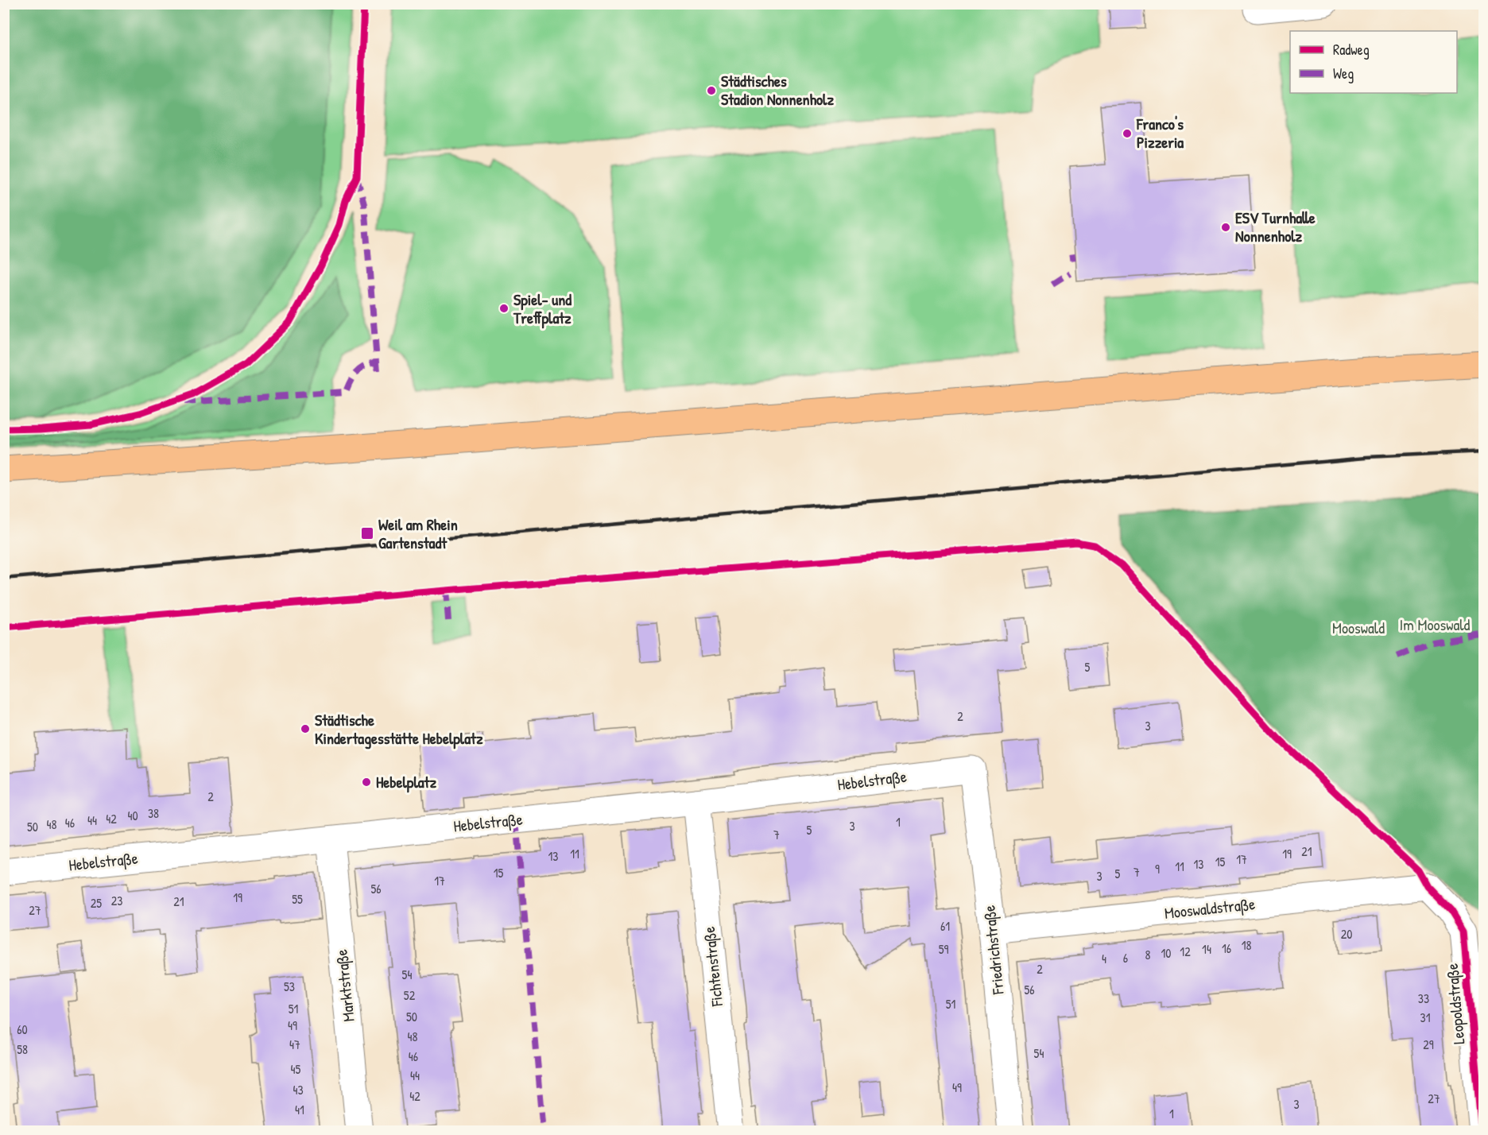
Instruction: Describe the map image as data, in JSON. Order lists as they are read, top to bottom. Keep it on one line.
{"streets":{"street":["Hebelstraße","Mooswaldstraße","Friedrichstraße","Fichtenstraße","Marktstraße","Leopoldstraße"]},"crossings":[["Hebelstraße","Friedrichstraße"],["Hebelstraße","Fichtenstraße"],["Hebelstraße","Marktstraße"],["Mooswaldstraße","Friedrichstraße"],["Mooswaldstraße","Leopoldstraße"]],"parks":["Im Mooswald","Mooswald"],"places":{"other":["Städtisches Stadion Nonnenholz","Franco's Pizzeria","ESV Turnhalle Nonnenholz","Spiel- und Treffplatz","Städtische Kindertagesstätte Hebelplatz","Hebelplatz"],"transit":["Weil am Rhein Gartenstadt"]},"house_numbers":["5","2","3","2","38","40","42","44","1","46","48","3","50","5","7","21","11","19","13","17","15","13","11","9","7","15","5","3","17","56","19","55","23","21","25","27","61","20","18","16","59","14","12","10","8","6","4","2","54","53","56","52","33","51","51","50","31","49","60","48","47","29","58","54","46","45","44","49","43","42","27","3","41","1"],"legend":["Radweg","Weg"]}
